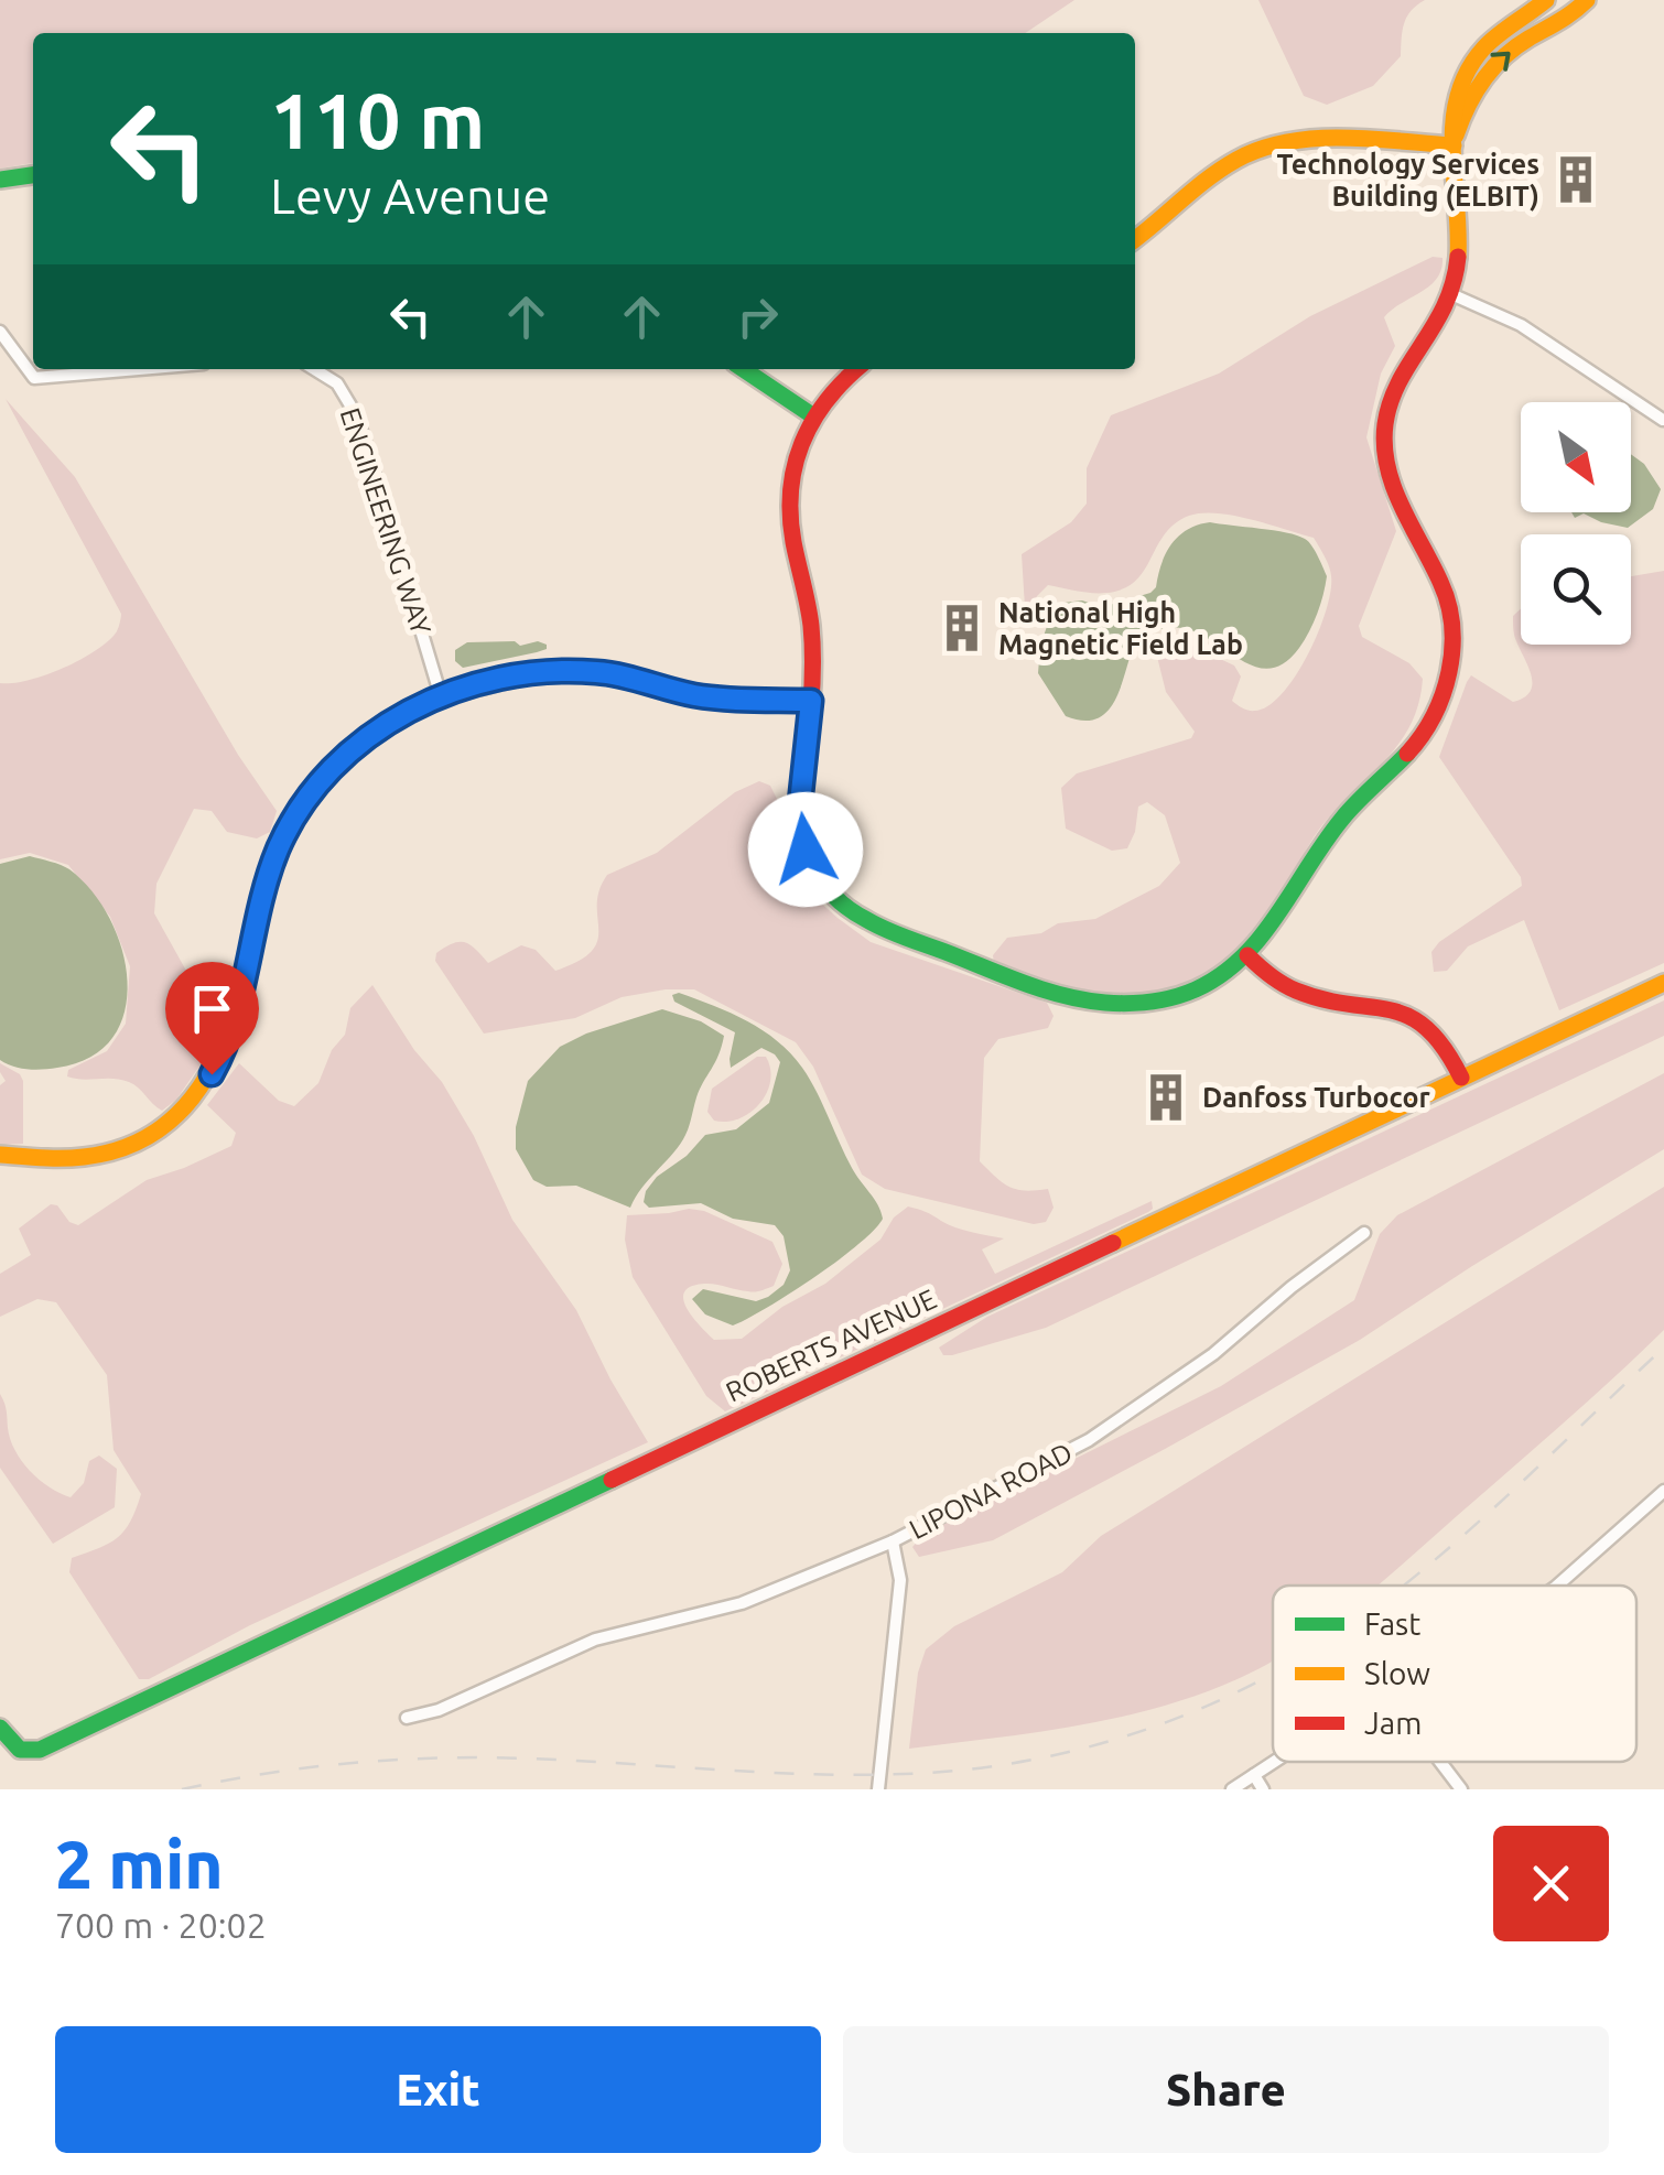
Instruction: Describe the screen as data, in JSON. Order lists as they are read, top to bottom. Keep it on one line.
{"streets":{"street":["ENGINEERING WAY","ROBERTS AVENUE","LIPONA ROAD"]},"places":{"building":["Technology Services Building (ELBIT)","National High Magnetic Field Lab","Danfoss Turbocor"]},"legend":["Fast","Slow","Jam"],"north":"bottom right","page":{"turn":["110 m","Levy Avenue"],"heading":["2 min","700 m · 20:02"],"buttons":["Exit","Share"]}}
